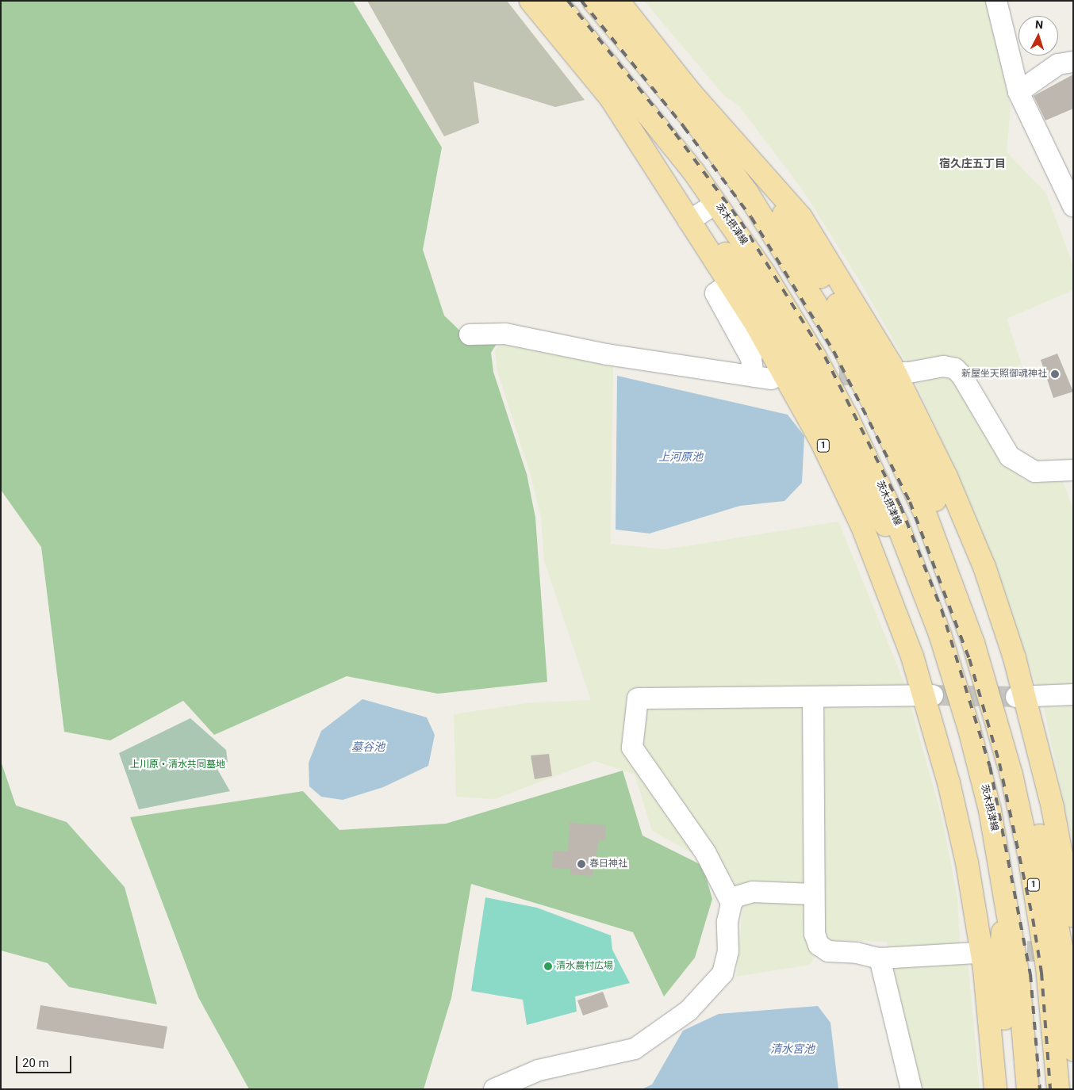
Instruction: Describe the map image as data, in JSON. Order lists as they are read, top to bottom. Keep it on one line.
{"streets":{"main road":["茨木摂津線","1"]},"crossings":[["茨木摂津線","1"]],"districts":["宿久庄五丁目"],"water":["上河原池","墓谷池","清水宮池"],"parks":["上川原・清水共同墓地"],"places":["新屋坐天照御魂神社","春日神社","清水農村広場"],"scale_bar":"20 m","north":"top"}
